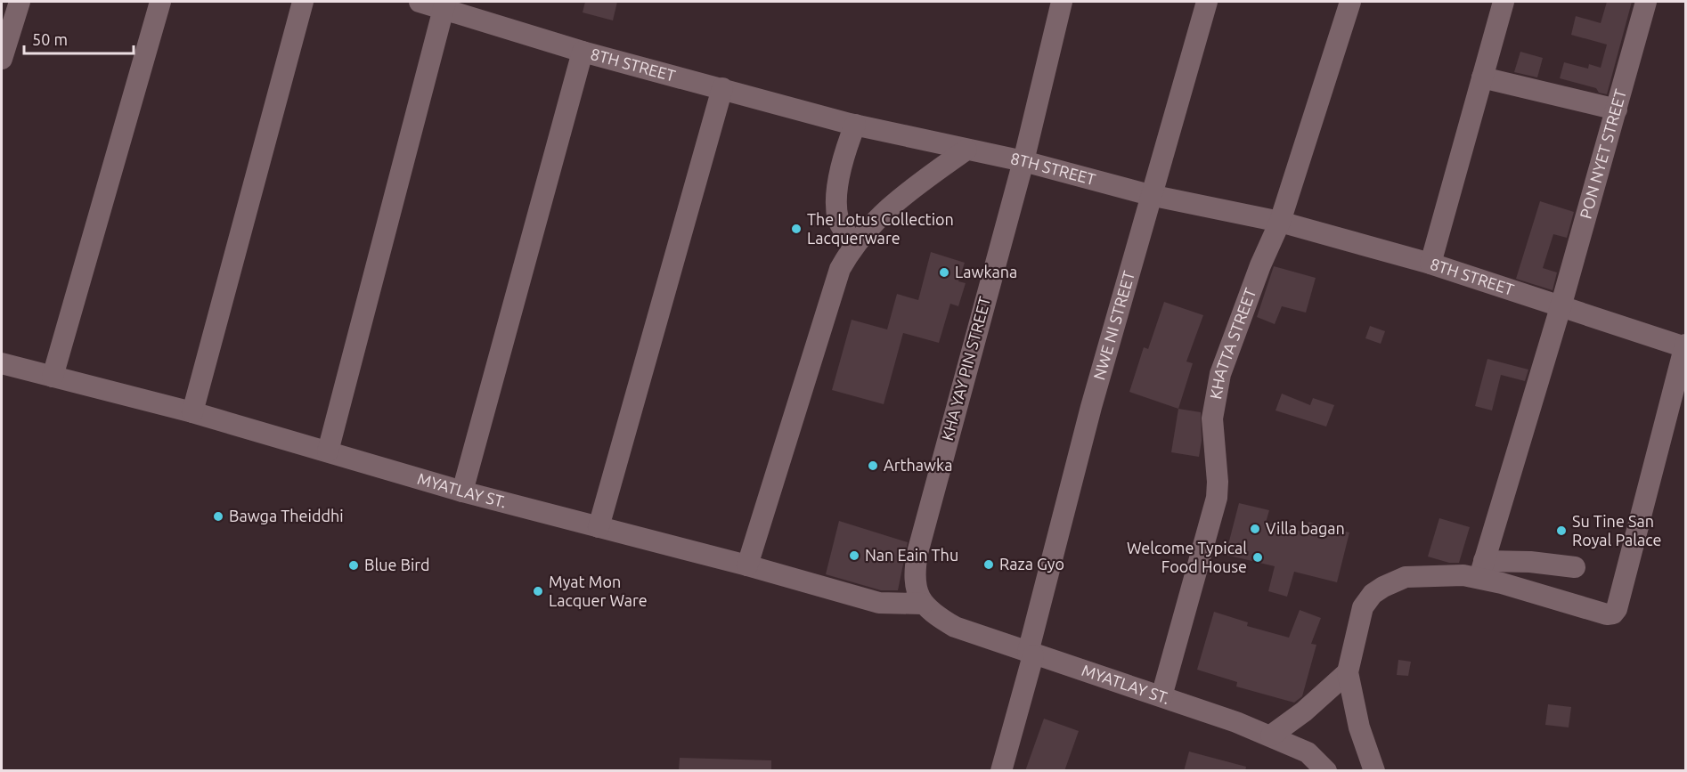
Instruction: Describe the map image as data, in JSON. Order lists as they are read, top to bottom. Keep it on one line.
{"streets":{"street":["8TH STREET","PON NYET STREET","NWE NI STREET","KHATTA STREET","KHA YAY PIN STREET","MYATLAY ST."]},"crossings":[["8TH STREET","PON NYET STREET"],["8TH STREET","NWE NI STREET"],["8TH STREET","KHATTA STREET"],["8TH STREET","KHA YAY PIN STREET"],["NWE NI STREET","MYATLAY ST."],["KHATTA STREET","MYATLAY ST."],["KHA YAY PIN STREET","MYATLAY ST."]],"places":["The Lotus Collection Lacquerware","Lawkana","Arthawka","Bawga Theiddhi","Villa bagan","Su Tine San Royal Palace","Nan Eain Thu","Welcome Typical Food House","Raza Gyo","Blue Bird","Myat Mon Lacquer Ware"],"scale_bar":"50 m"}
